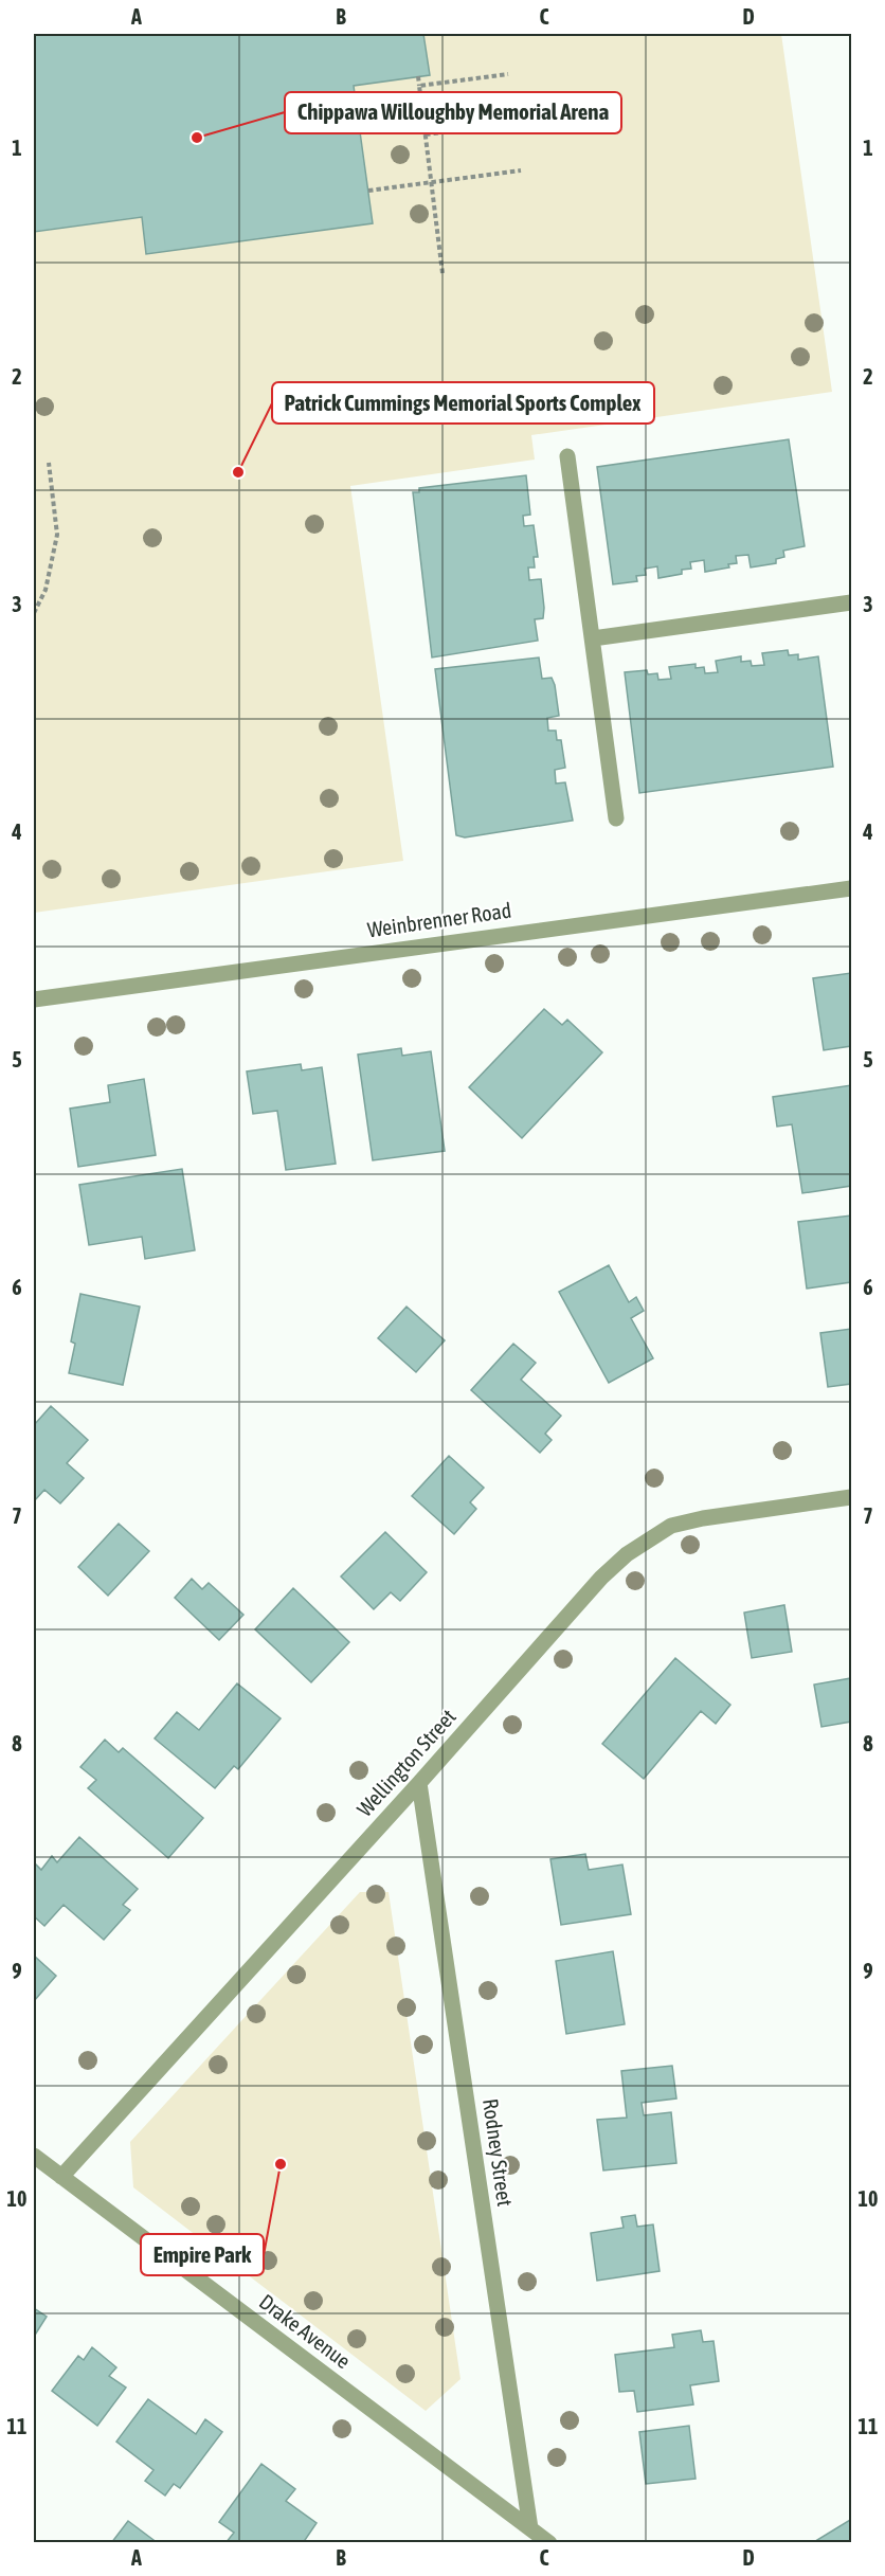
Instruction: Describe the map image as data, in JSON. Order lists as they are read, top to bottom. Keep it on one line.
{"streets":{"street":["Weinbrenner Road","Wellington Street","Rodney Street","Drake Avenue"]},"crossings":[["Wellington Street","Rodney Street"],["Wellington Street","Drake Avenue"],["Rodney Street","Drake Avenue"]],"places":["Chippawa Willoughby Memorial Arena","Patrick Cummings Memorial Sports Complex","Empire Park"],"grid":{"columns":["A","B","C","D"],"rows":["1","2","3","4","5","6","7","8","9","10","11"]}}
